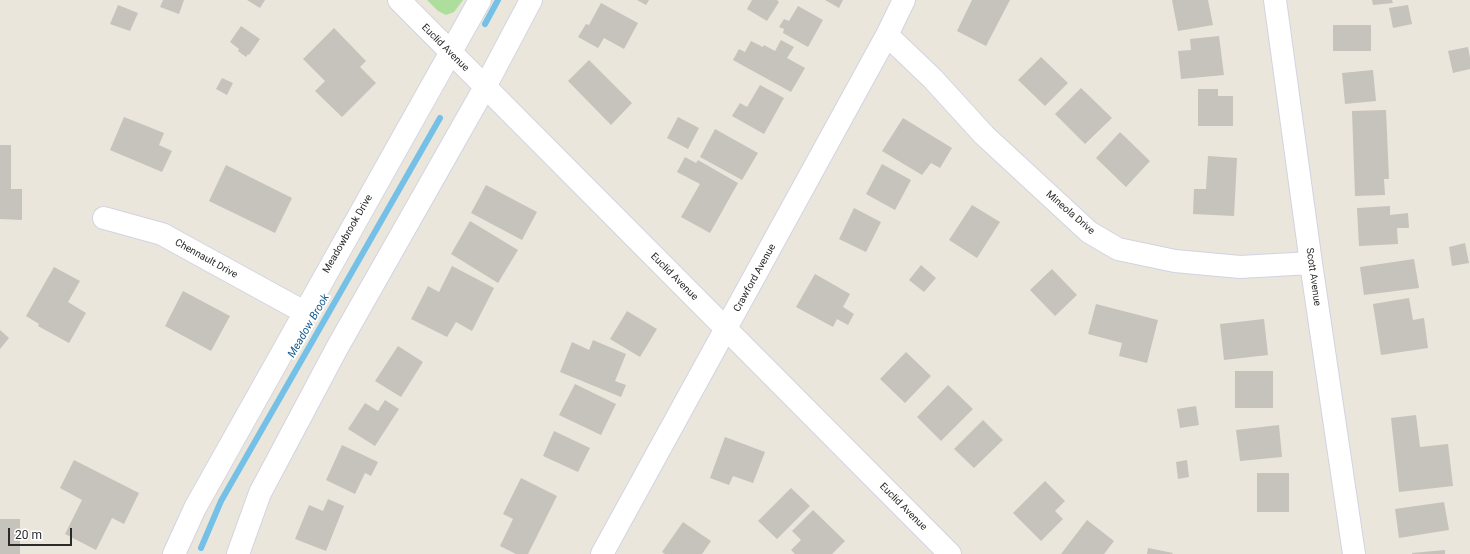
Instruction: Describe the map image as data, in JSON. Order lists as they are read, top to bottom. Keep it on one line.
{"streets":{"street":["Euclid Avenue","Mineola Drive","Meadowbrook Drive","Chennault Drive","Scott Avenue","Crawford Avenue"]},"crossings":[["Euclid Avenue","Meadowbrook Drive"],["Euclid Avenue","Crawford Avenue"],["Mineola Drive","Scott Avenue"],["Mineola Drive","Crawford Avenue"],["Meadowbrook Drive","Chennault Drive"]],"water":["Meadow Brook"],"scale_bar":"20 m"}
